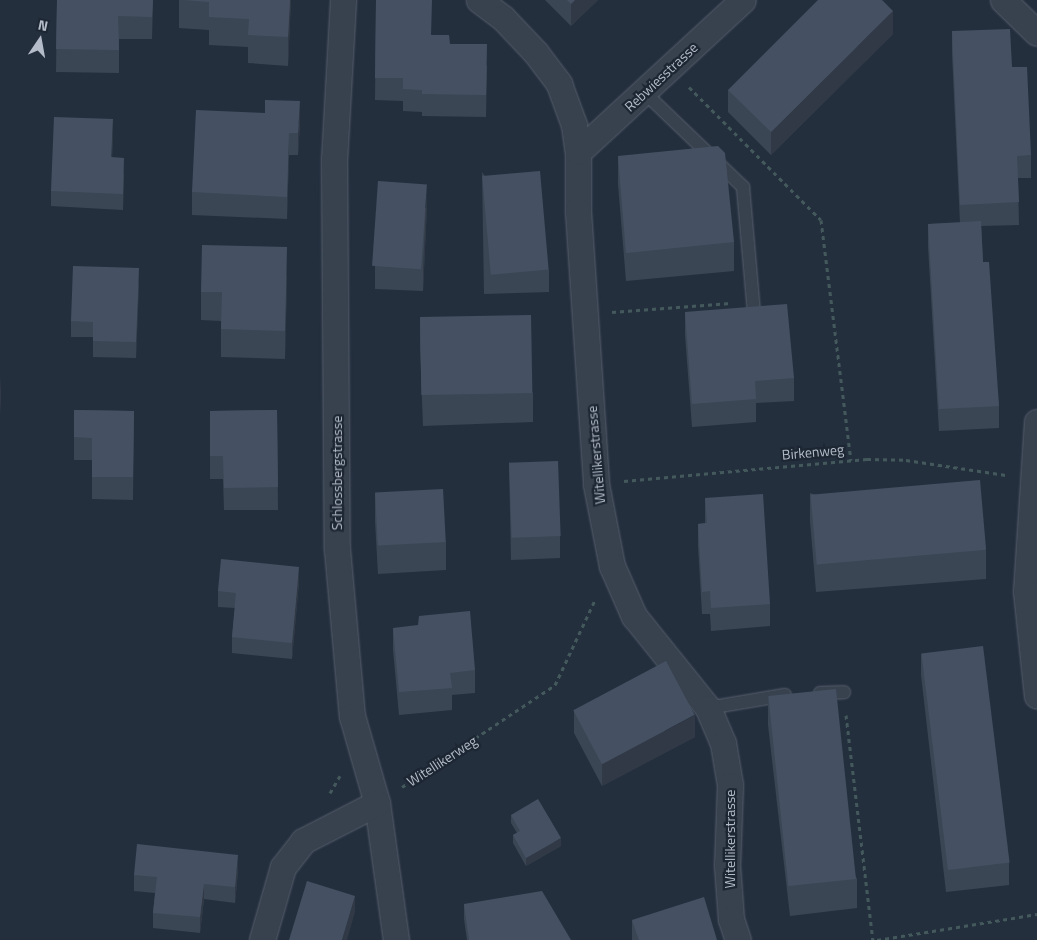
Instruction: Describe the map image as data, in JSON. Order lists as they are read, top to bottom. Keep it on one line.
{"streets":{"street":["Rebwiesstrasse","Witellikerstrasse","Schlossbergstrasse"],"path":["Birkenweg","Witellikerweg"]},"crossings":[["Rebwiesstrasse","Witellikerstrasse"],["Birkenweg","Witellikerstrasse"],["Witellikerstrasse","Witellikerweg"],["Schlossbergstrasse","Witellikerweg"]],"north":"top"}
